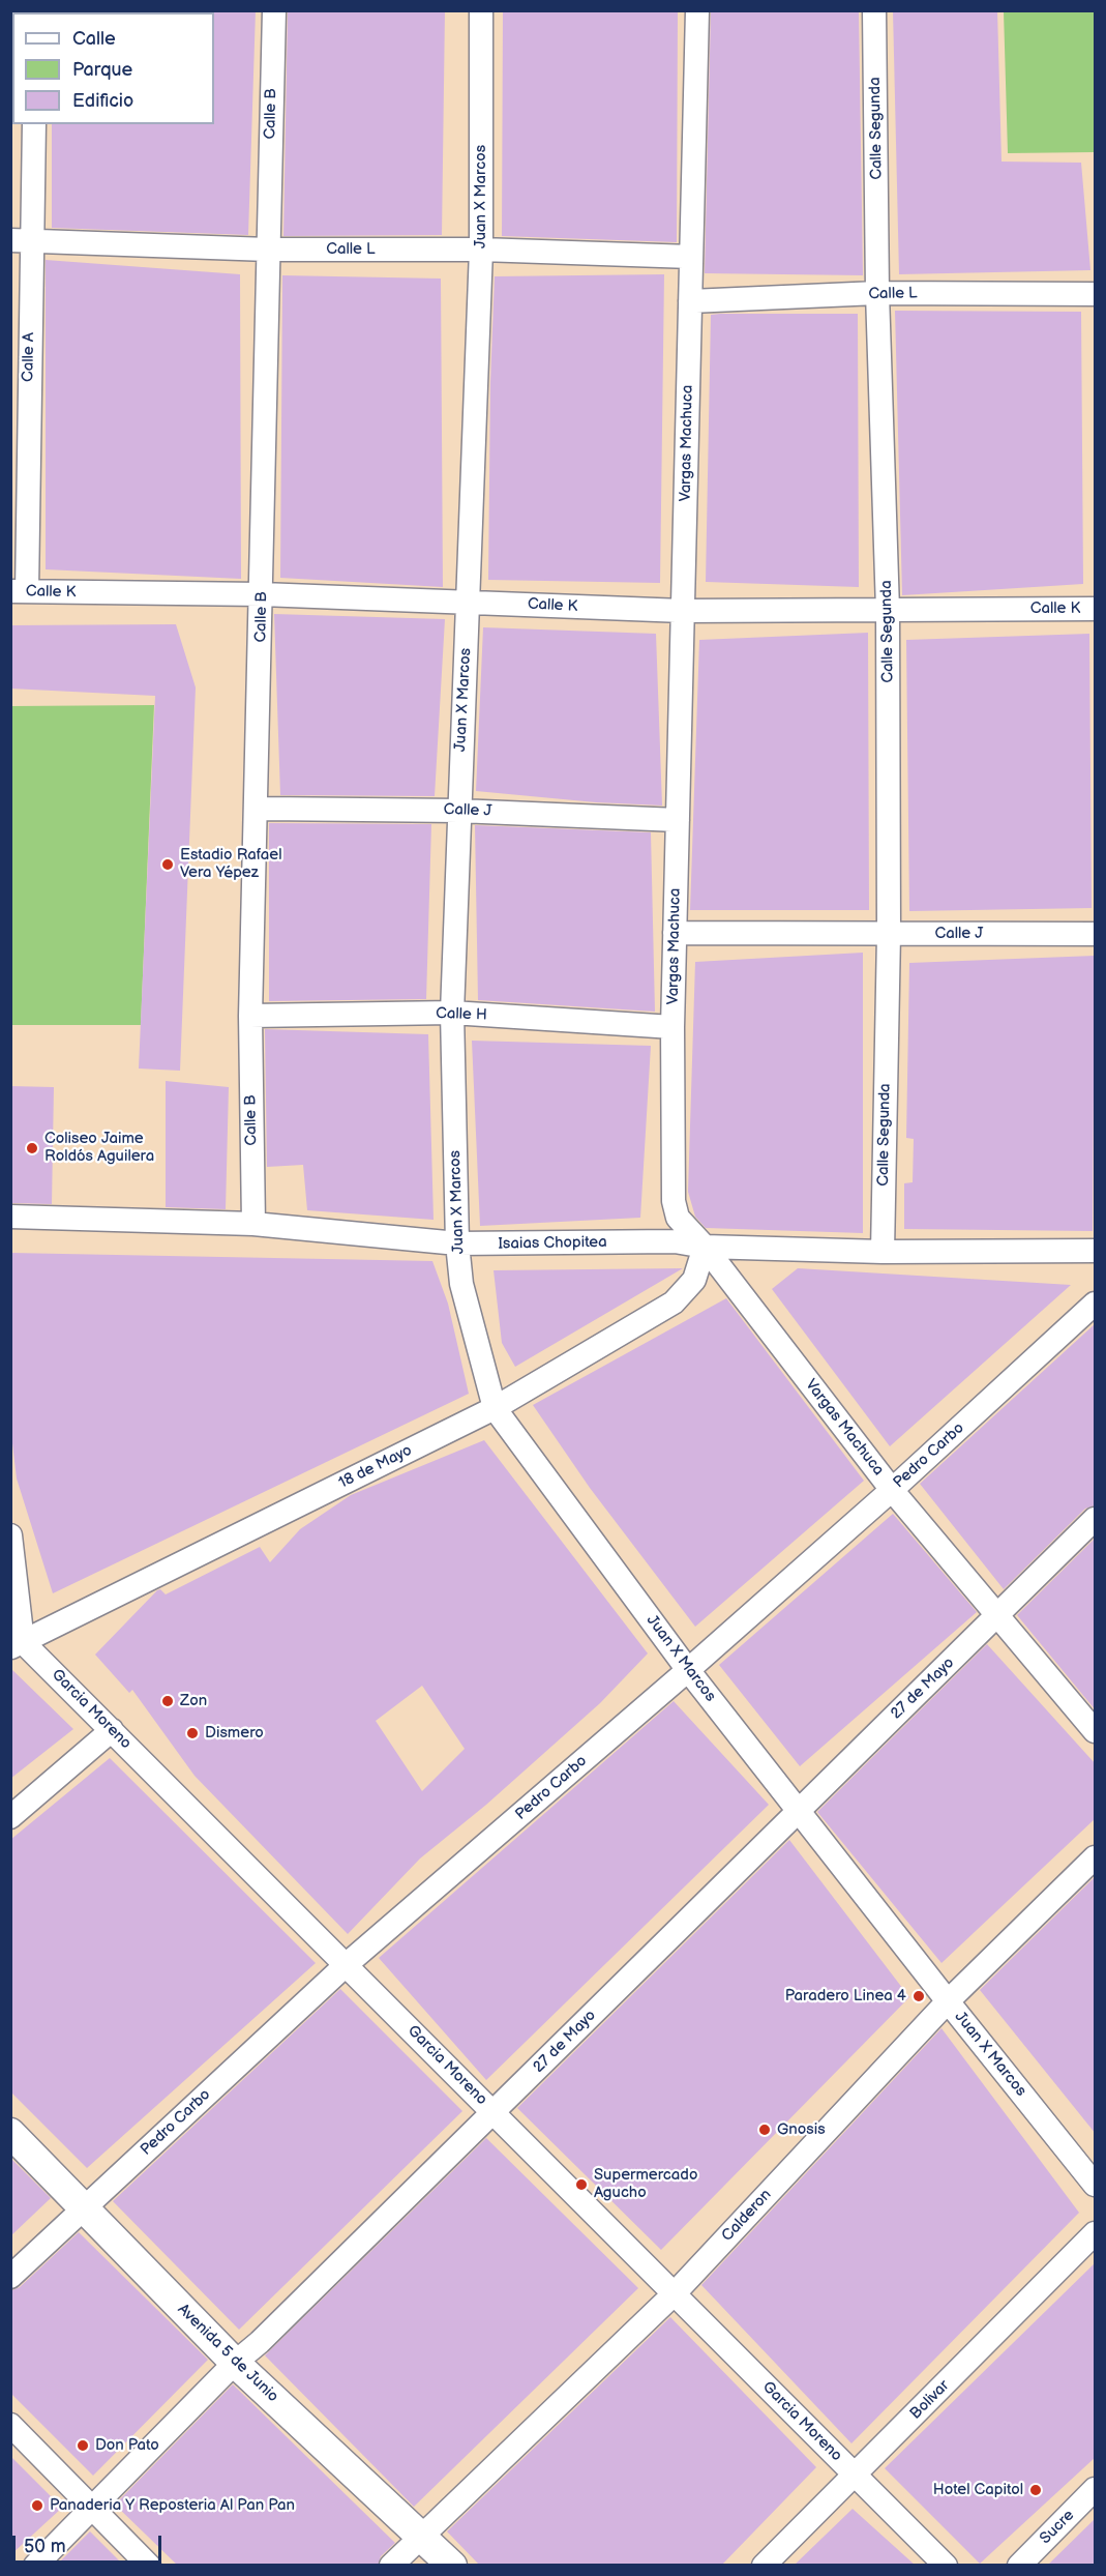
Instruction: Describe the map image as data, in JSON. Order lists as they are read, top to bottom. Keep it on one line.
{"streets":{"main road":["Avenida 5 de Junio"],"street":["Calle B","Calle Segunda","Juan X Marcos","Calle L","Calle A","Vargas Machuca","Calle K","Calle J","Calle H","Isaias Chopitea","Pedro Carbo","18 de Mayo","27 de Mayo","Garcia Moreno","Calderon","Bolivar","Sucre"]},"crossings":[["Calle B","Calle L"],["Calle B","Calle K"],["Calle B","Calle J"],["Calle B","Calle H"],["Calle B","Isaias Chopitea"],["Calle Segunda","Calle L"],["Calle Segunda","Calle K"],["Calle Segunda","Calle J"],["Calle Segunda","Isaias Chopitea"],["Juan X Marcos","Calle L"],["Juan X Marcos","Calle K"],["Juan X Marcos","Calle J"],["Juan X Marcos","Calle H"],["Juan X Marcos","Isaias Chopitea"],["Juan X Marcos","Pedro Carbo"],["Juan X Marcos","18 de Mayo"],["Juan X Marcos","27 de Mayo"],["Juan X Marcos","Calderon"],["Calle L","Calle A"],["Calle L","Vargas Machuca"],["Calle A","Calle K"],["Vargas Machuca","Calle K"],["Vargas Machuca","Calle J"],["Vargas Machuca","Calle H"],["Vargas Machuca","Isaias Chopitea"],["Vargas Machuca","Pedro Carbo"],["Vargas Machuca","18 de Mayo"],["Vargas Machuca","27 de Mayo"],["Isaias Chopitea","18 de Mayo"],["Pedro Carbo","Garcia Moreno"],["Pedro Carbo","Avenida 5 de Junio"],["18 de Mayo","Garcia Moreno"],["27 de Mayo","Garcia Moreno"],["27 de Mayo","Avenida 5 de Junio"],["Garcia Moreno","Calderon"],["Garcia Moreno","Bolivar"],["Calderon","Avenida 5 de Junio"]],"places":["Estadio Rafael Vera Yépez","Coliseo Jaime Roldós Aguilera","Zon","Dismero","Paradero Linea 4","Gnosis","Supermercado Agucho","Don Pato","Hotel Capitol","Panaderia Y Reposteria Al Pan Pan"],"legend":["Calle","Parque","Edificio"],"scale_bar":"50 m"}
